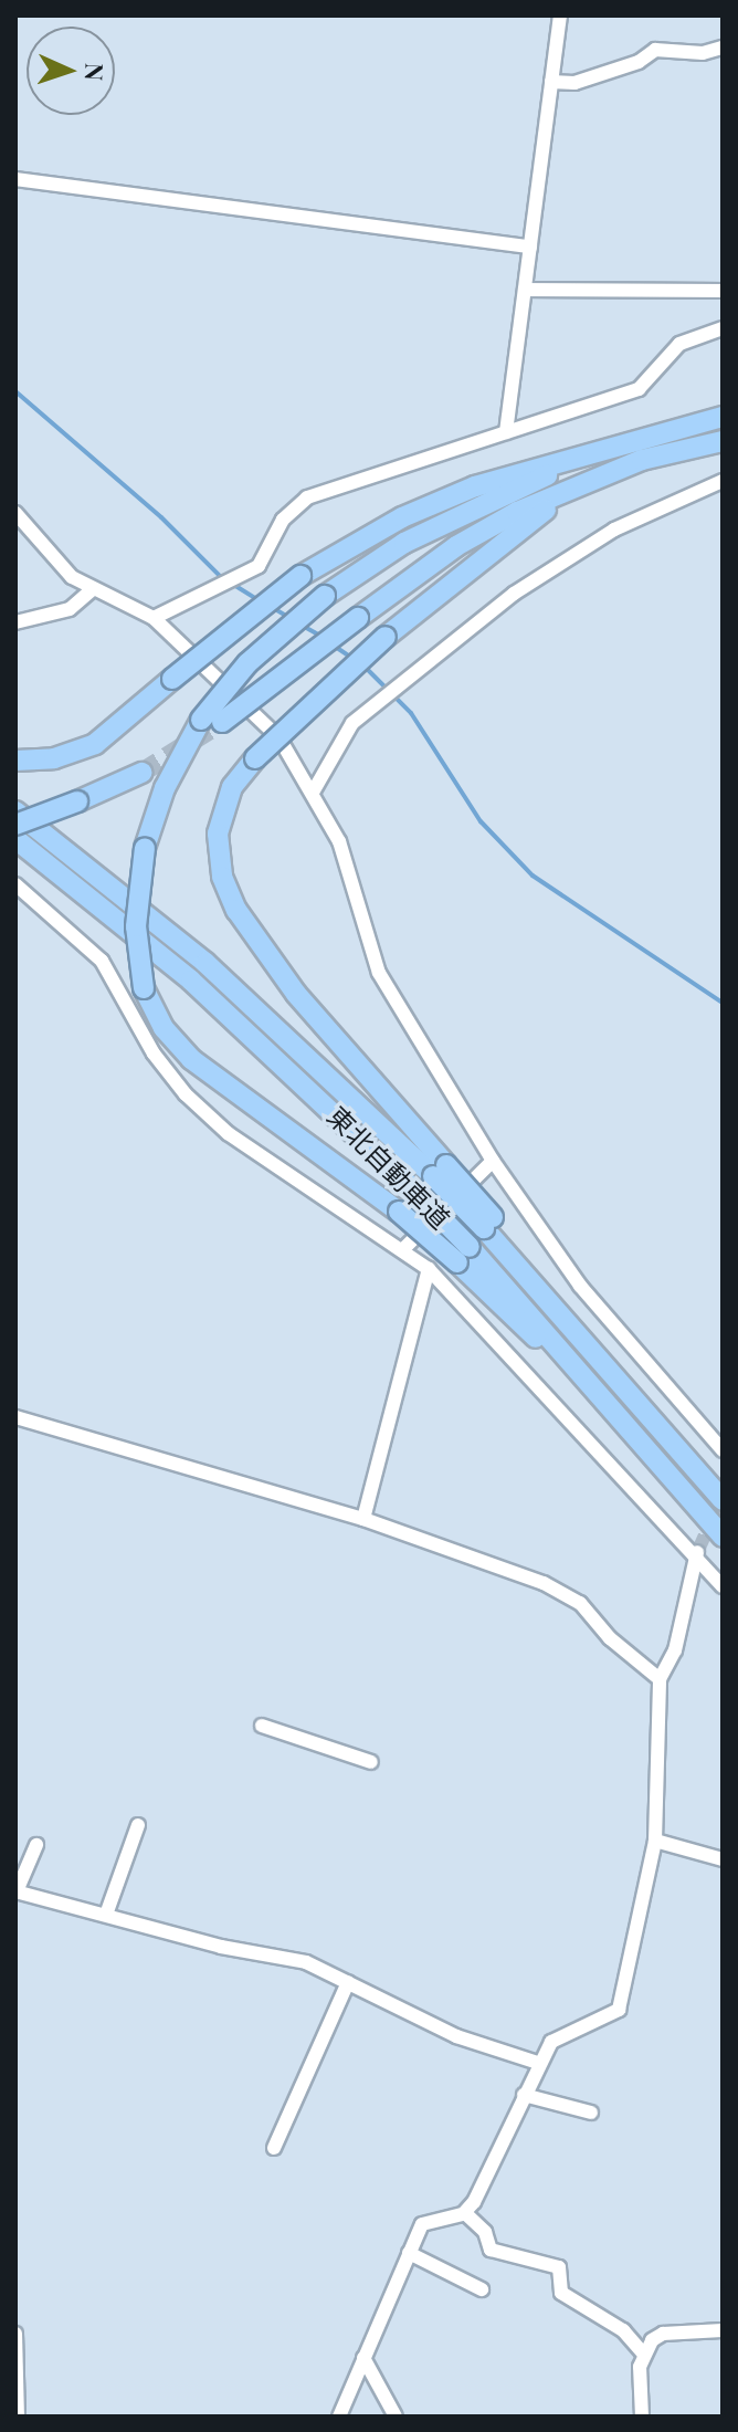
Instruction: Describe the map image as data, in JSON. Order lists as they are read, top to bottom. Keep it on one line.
{"streets":{"highway":["東北自動車道"]},"north":"right"}
